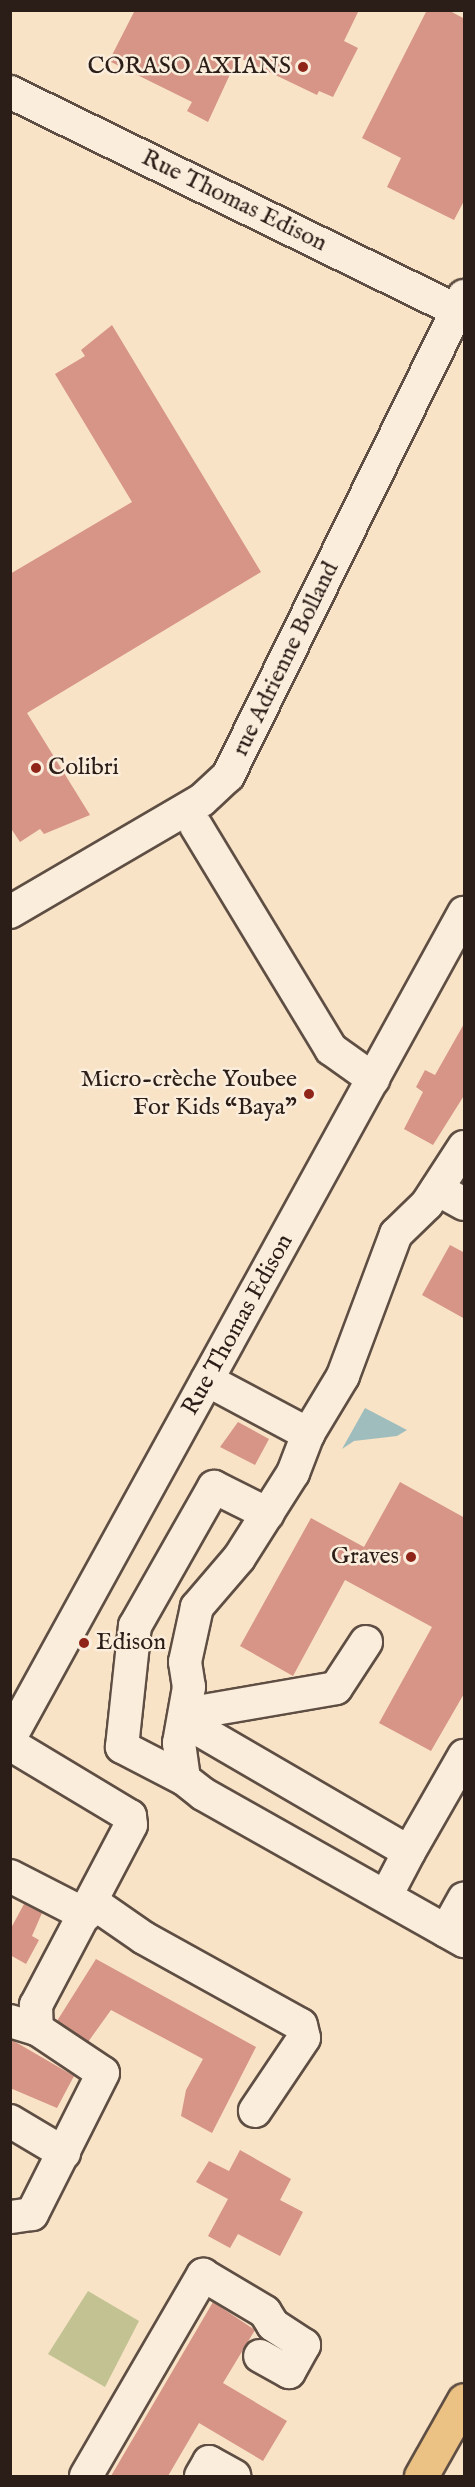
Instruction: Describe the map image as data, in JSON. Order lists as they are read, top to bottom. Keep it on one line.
{"streets":{"street":["Rue Thomas Edison","rue Adrienne Bolland"]},"crossings":[["Rue Thomas Edison","rue Adrienne Bolland"]],"places":["CORASO AXIANS","Colibri","Micro-crèche Youbee For Kids “Baya”","Graves","Edison"]}
